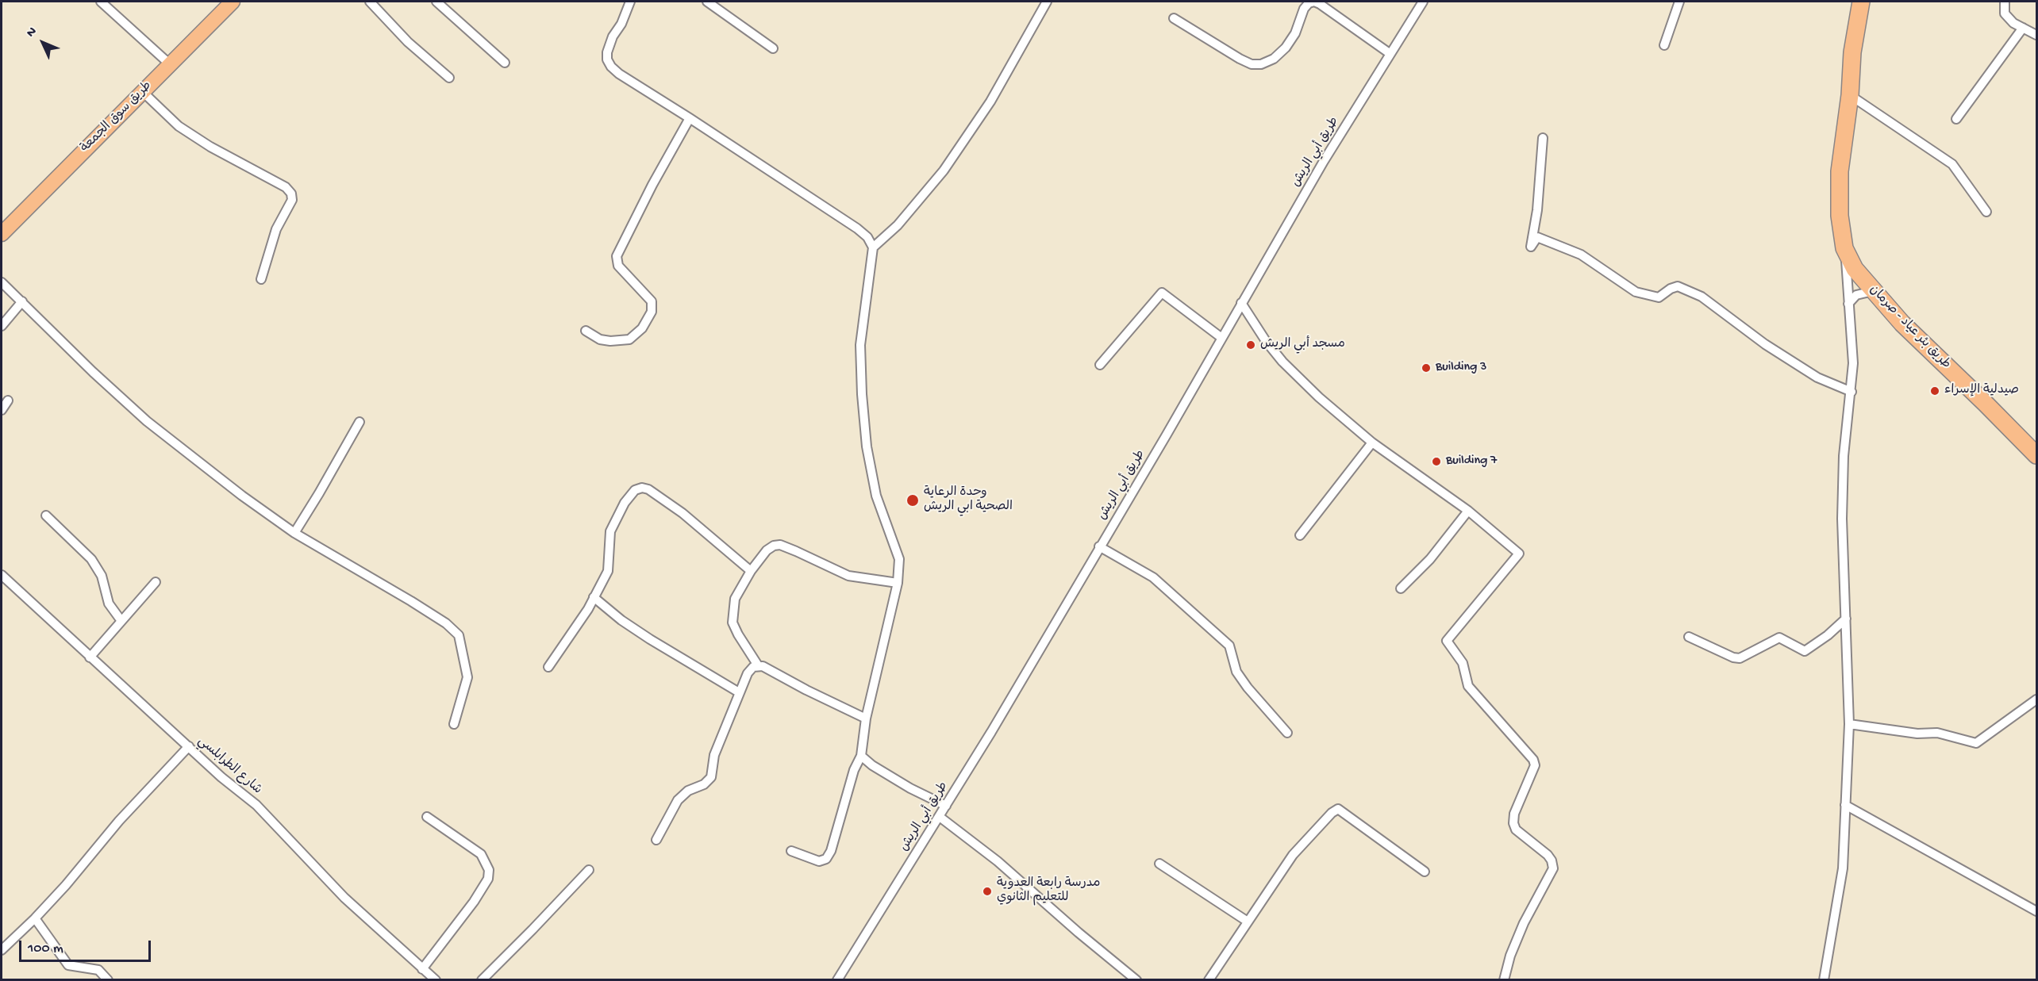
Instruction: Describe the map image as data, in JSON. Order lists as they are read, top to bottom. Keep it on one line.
{"streets":{"highway":["طريق بئر عياد - صرمان"],"main road":["طريق سوق الجمعة"],"street":["طريق أبي الريش","شارع الطرابلسي"]},"places":["مسجد أبي الريش","Building 3","صيدلية الإسراء","Building 7","وحدة الرعاية الصحية ابي الريش","مدرسة رابعة العدوية للتعليم الثانوي"],"scale_bar":"100 m","north":"top left"}
